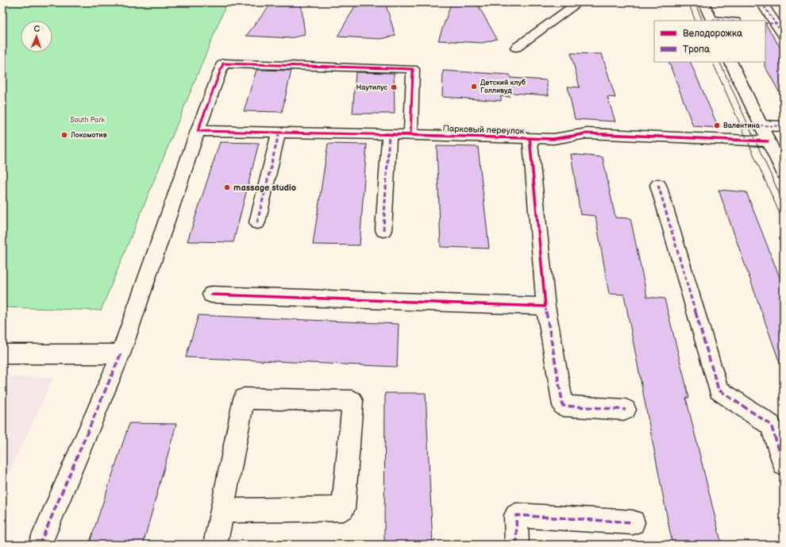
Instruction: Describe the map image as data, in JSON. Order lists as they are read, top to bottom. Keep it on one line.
{"streets":{"street":["Парковый переулок"]},"parks":["South Park"],"places":["Детский клуб Голливуд","Наутилус","Валентина","Локомотив","massage studio"],"legend":["Велодорожка","Тропа"],"north":"top"}
